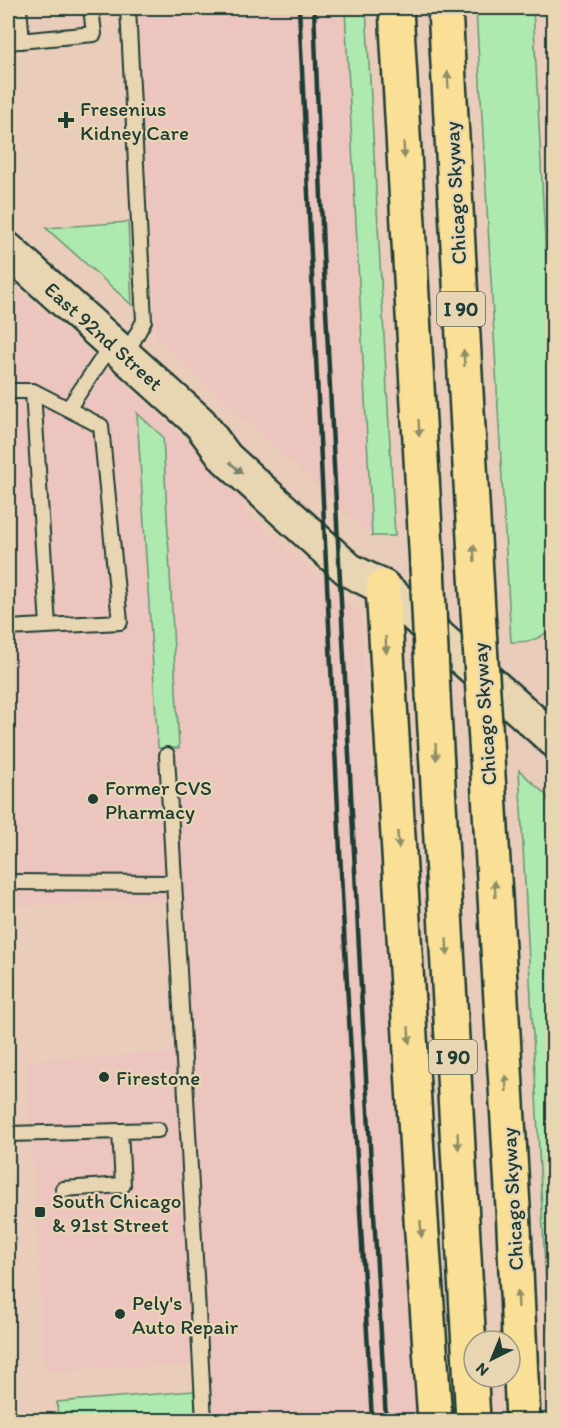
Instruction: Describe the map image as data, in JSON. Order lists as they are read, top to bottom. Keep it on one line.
{"streets":{"highway":["Chicago Skyway","I 90"],"street":["East 92nd Street"]},"places":{"health":["Fresenius Kidney Care"],"other":["Former CVS Pharmacy","Firestone","Pely's Auto Repair"],"transit":["South Chicago & 91st Street"]},"north":"bottom left"}
